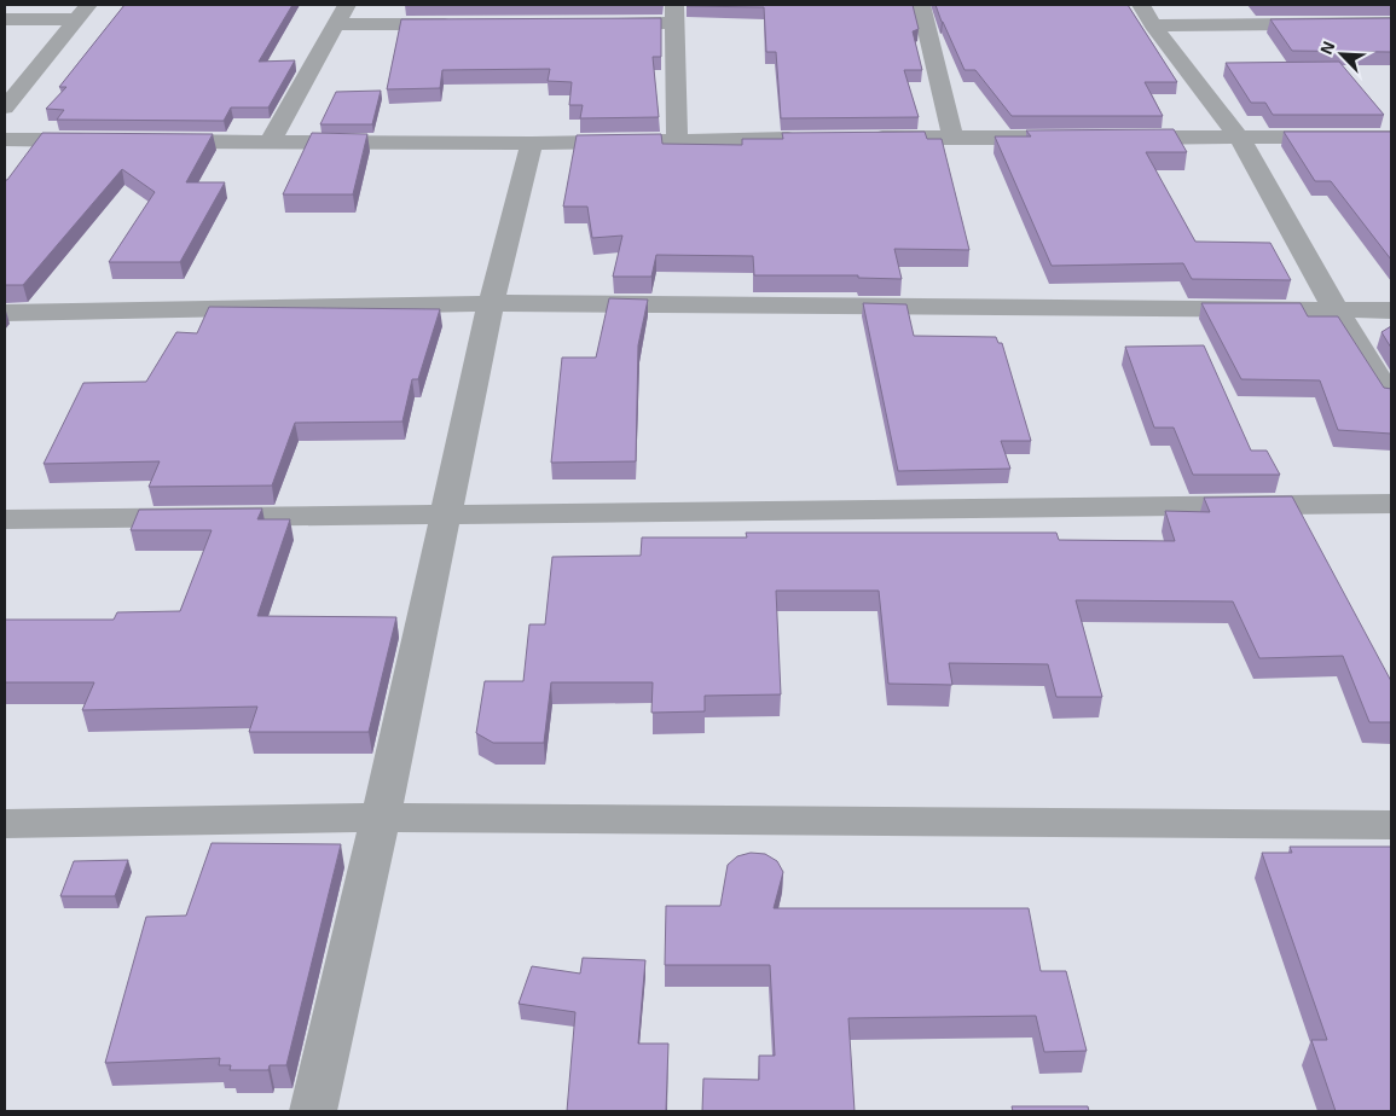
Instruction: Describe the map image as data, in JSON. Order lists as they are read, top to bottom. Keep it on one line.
{"north":"top left"}
